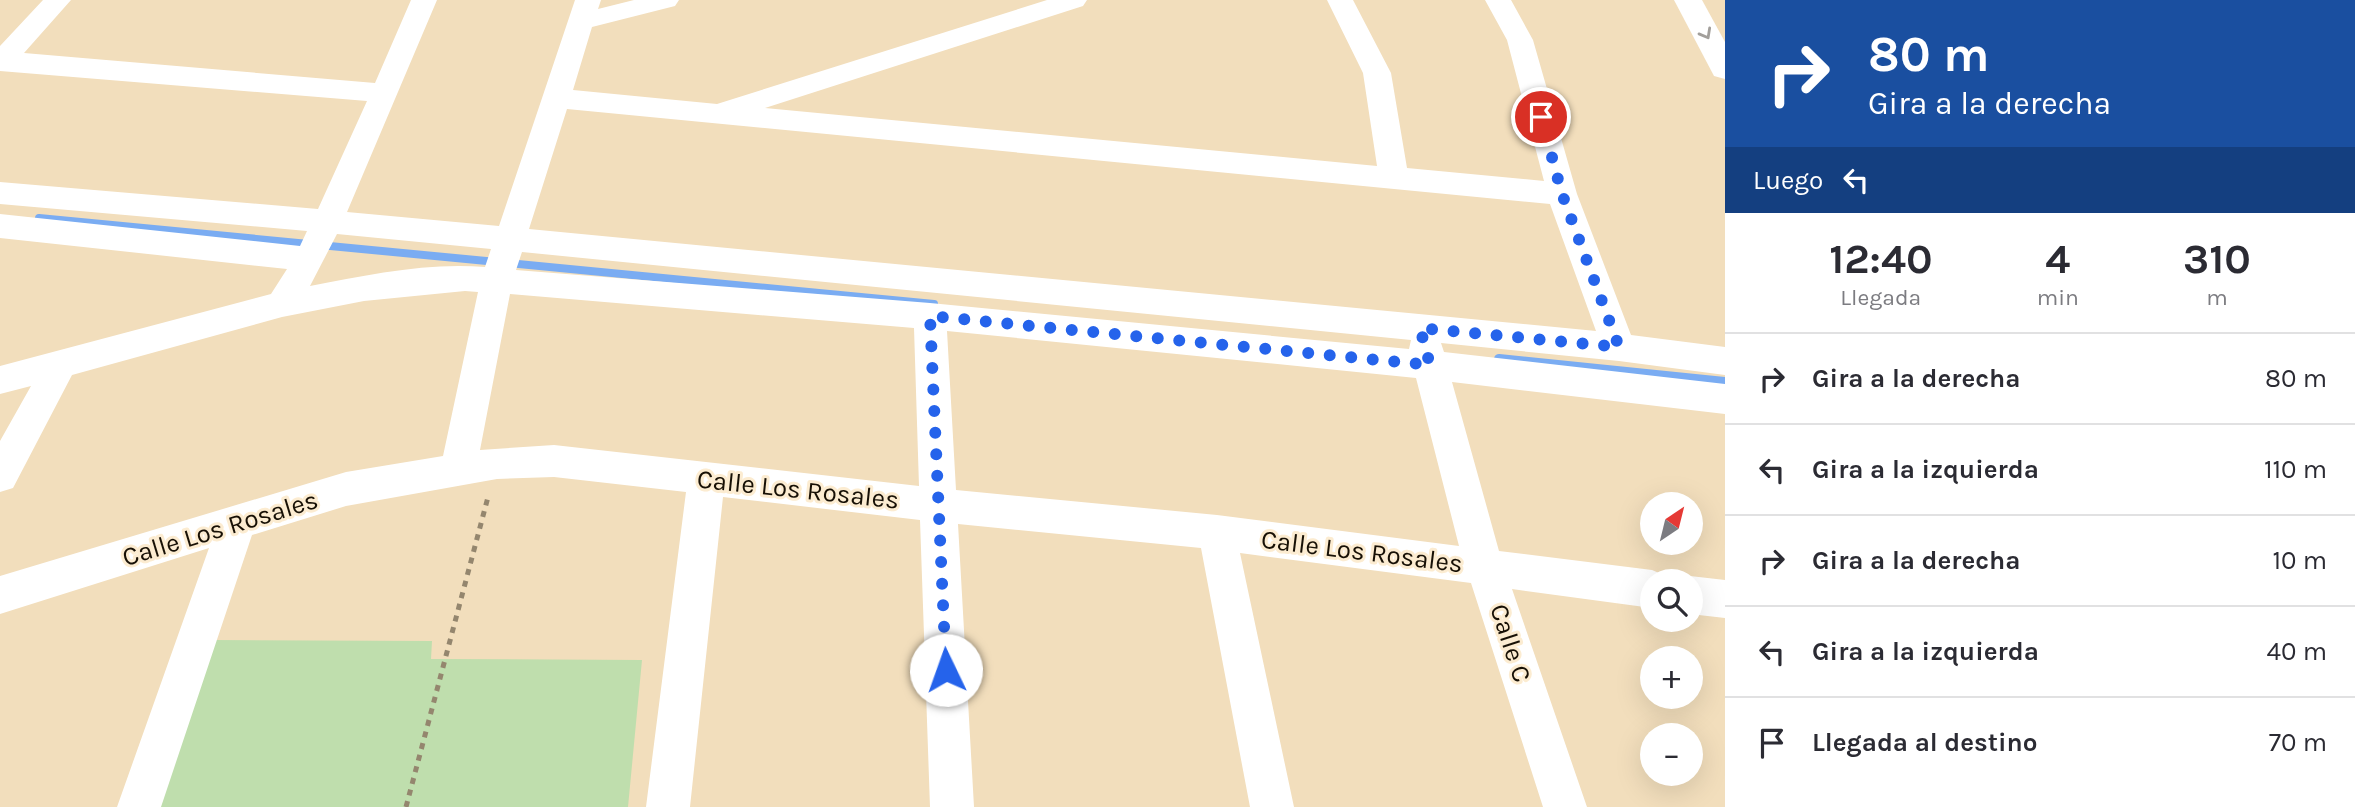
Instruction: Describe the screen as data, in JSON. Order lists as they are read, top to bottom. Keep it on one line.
{"streets":{"street":["Calle Los Rosales","Calle C"]},"crossings":[["Calle Los Rosales","Calle C"]],"north":"top right","page":{"turn":["80 m","Gira a la derecha"],"then":"Luego","eta":["12:40","Llegada","4","min","310","m"],"list":[{"name":"Gira a la derecha","value":"80 m"},{"name":"Gira a la izquierda","value":"110 m"},{"name":"Gira a la derecha","value":"10 m"},{"name":"Gira a la izquierda","value":"40 m"},{"name":"Llegada al destino","value":"70 m"}],"map_buttons":["+","−"]}}
